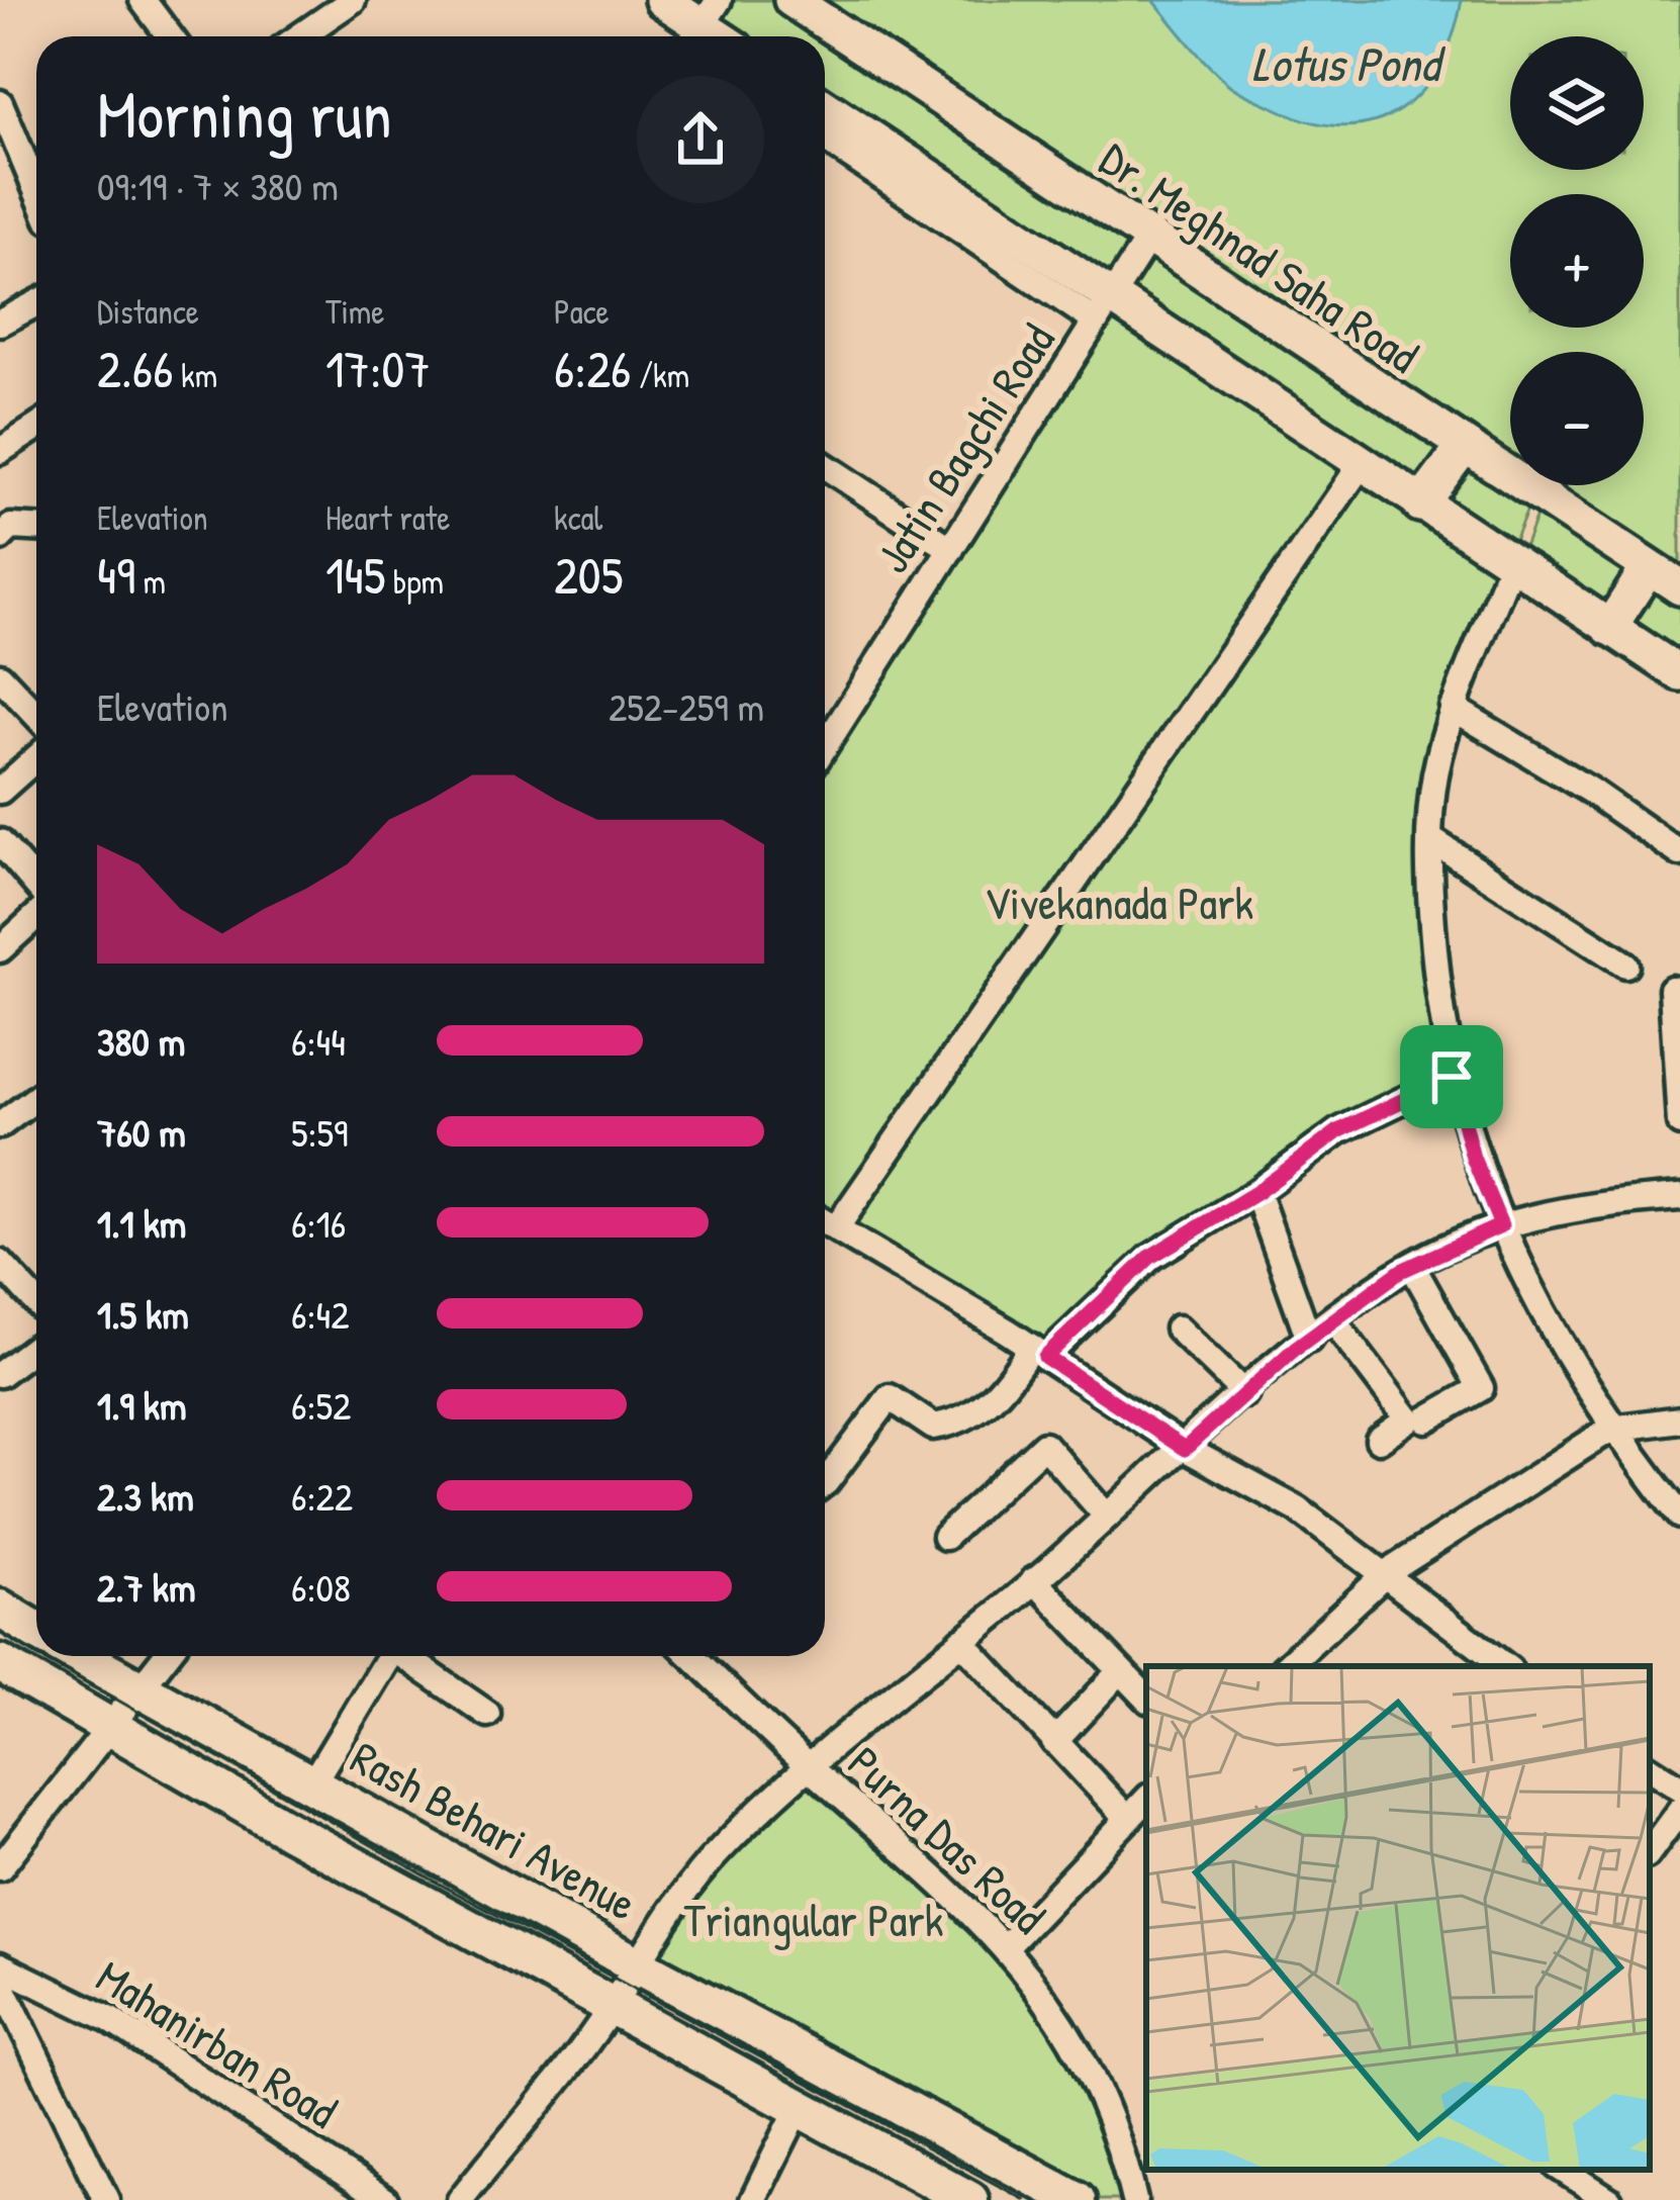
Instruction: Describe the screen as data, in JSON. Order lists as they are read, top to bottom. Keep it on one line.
{"streets":{"main road":["Rash Behari Avenue"],"street":["Dr. Meghnad Saha Road","Jatin Bagchi Road","Purna Das Road","Mahanirban Road"]},"crossings":[["Dr. Meghnad Saha Road","Jatin Bagchi Road"]],"water":["Lotus Pond"],"parks":["Vivekanada Park","Triangular Park"],"page":{"map_buttons":["+","−"],"heading":["Morning run","09:19 · 7 × 380 m"],"stats":[["Distance","2.66 km"],["Time","17:07"],["Pace","6:26 /km"],["Elevation","49 m"],["Heart rate","145 bpm"],["kcal","205"]],"chart":["Elevation","252–259 m"],"list":[{"name":"380 m","note":"6:44"},{"name":"760 m","note":"5:59"},{"name":"1.1 km","note":"6:16"},{"name":"1.5 km","note":"6:42"},{"name":"1.9 km","note":"6:52"},{"name":"2.3 km","note":"6:22"},{"name":"2.7 km","note":"6:08"}]}}
